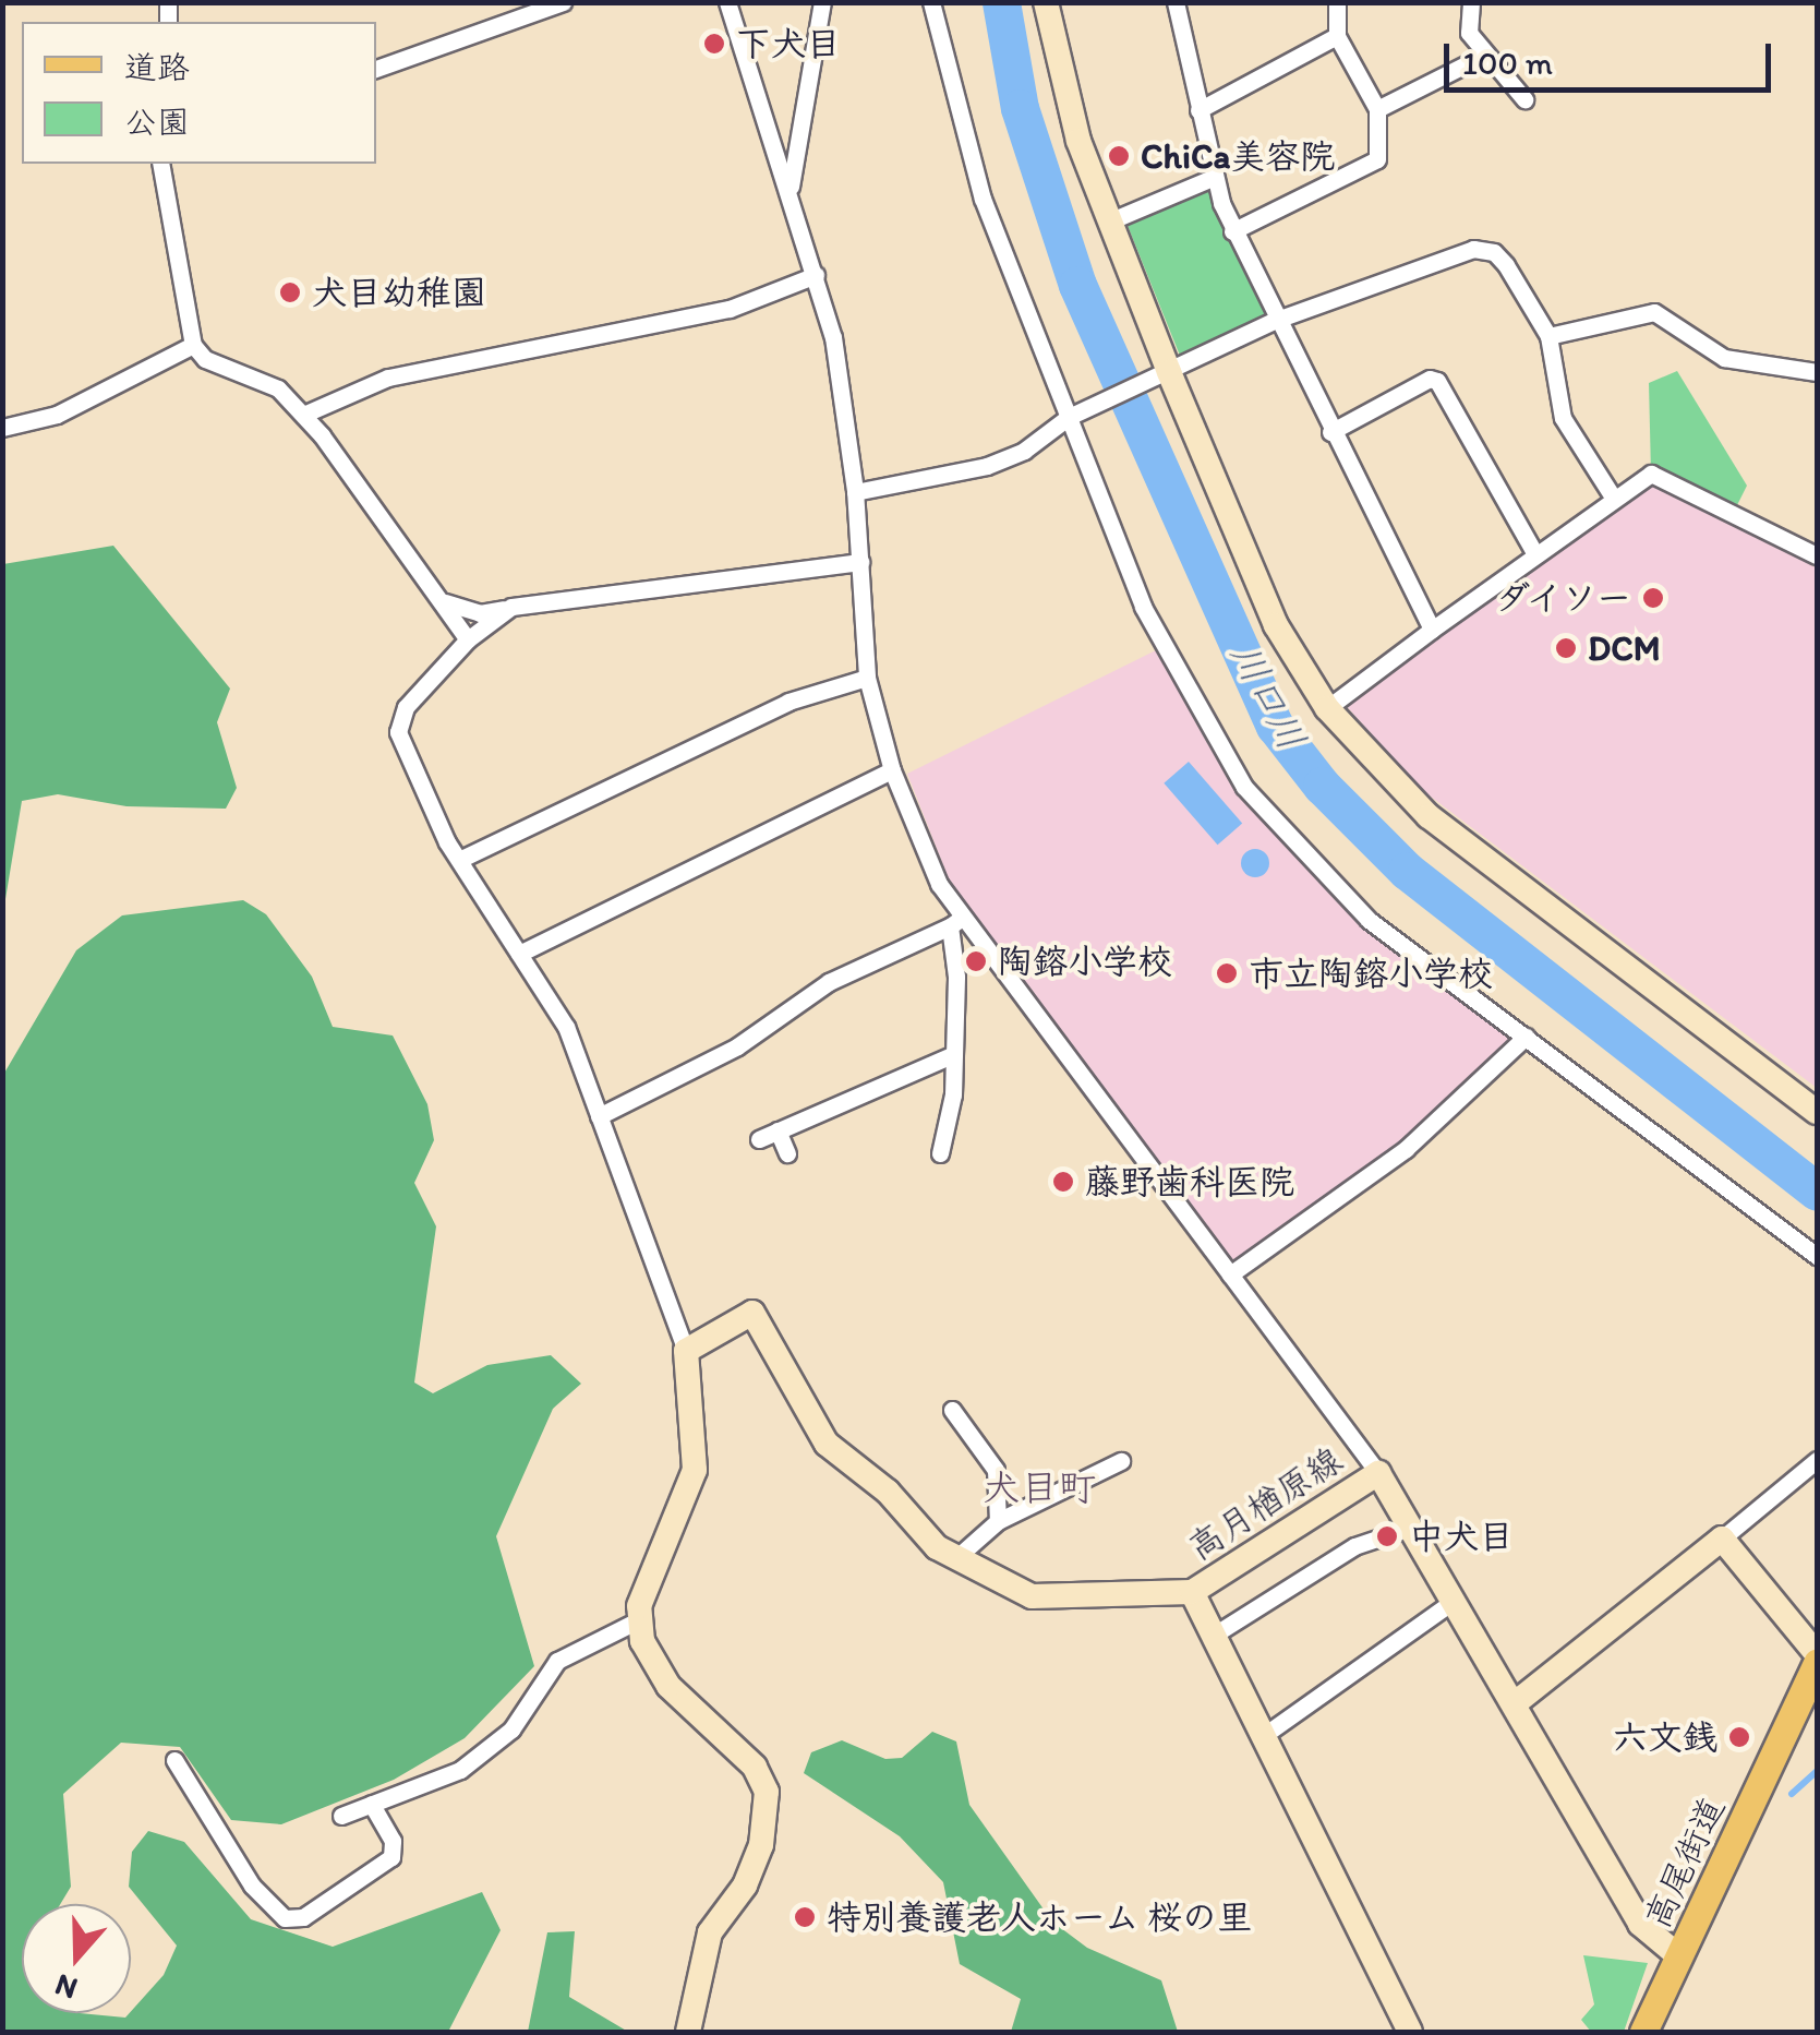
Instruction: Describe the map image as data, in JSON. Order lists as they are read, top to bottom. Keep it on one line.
{"streets":{"main road":["高月楢原線","高尾街道"]},"crossings":[["高月楢原線","高尾街道"]],"districts":["犬目町"],"water":["川口川"],"places":["下犬目","ChiCa美容院","犬目幼稚園","ダイソー","DCM","陶鎔小学校","市立陶鎔小学校","藤野歯科医院","中犬目","六文銭","特別養護老人ホーム 桜の里"],"legend":["道路","公園"],"scale_bar":"100 m","north":"bottom"}
